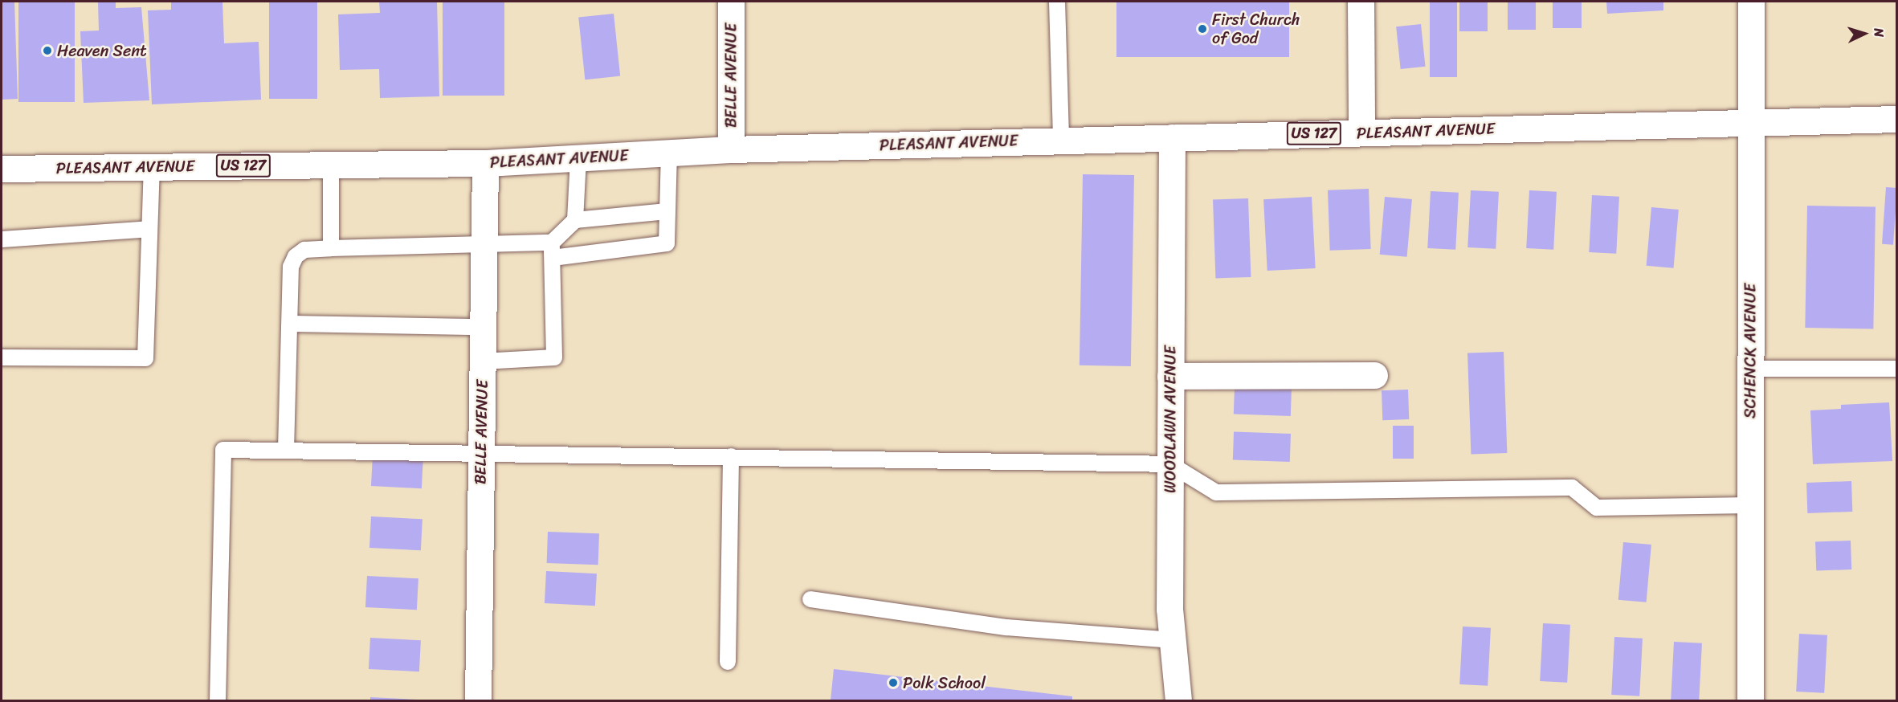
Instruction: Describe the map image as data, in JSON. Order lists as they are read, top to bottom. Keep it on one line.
{"streets":{"street":["BELLE AVENUE","PLEASANT AVENUE","US 127","SCHENCK AVENUE","WOODLAWN AVENUE"]},"crossings":[["BELLE AVENUE","PLEASANT AVENUE"],["PLEASANT AVENUE","SCHENCK AVENUE"],["PLEASANT AVENUE","WOODLAWN AVENUE"]],"places":["First Church of God","Heaven Sent","Polk School"],"north":"right"}
